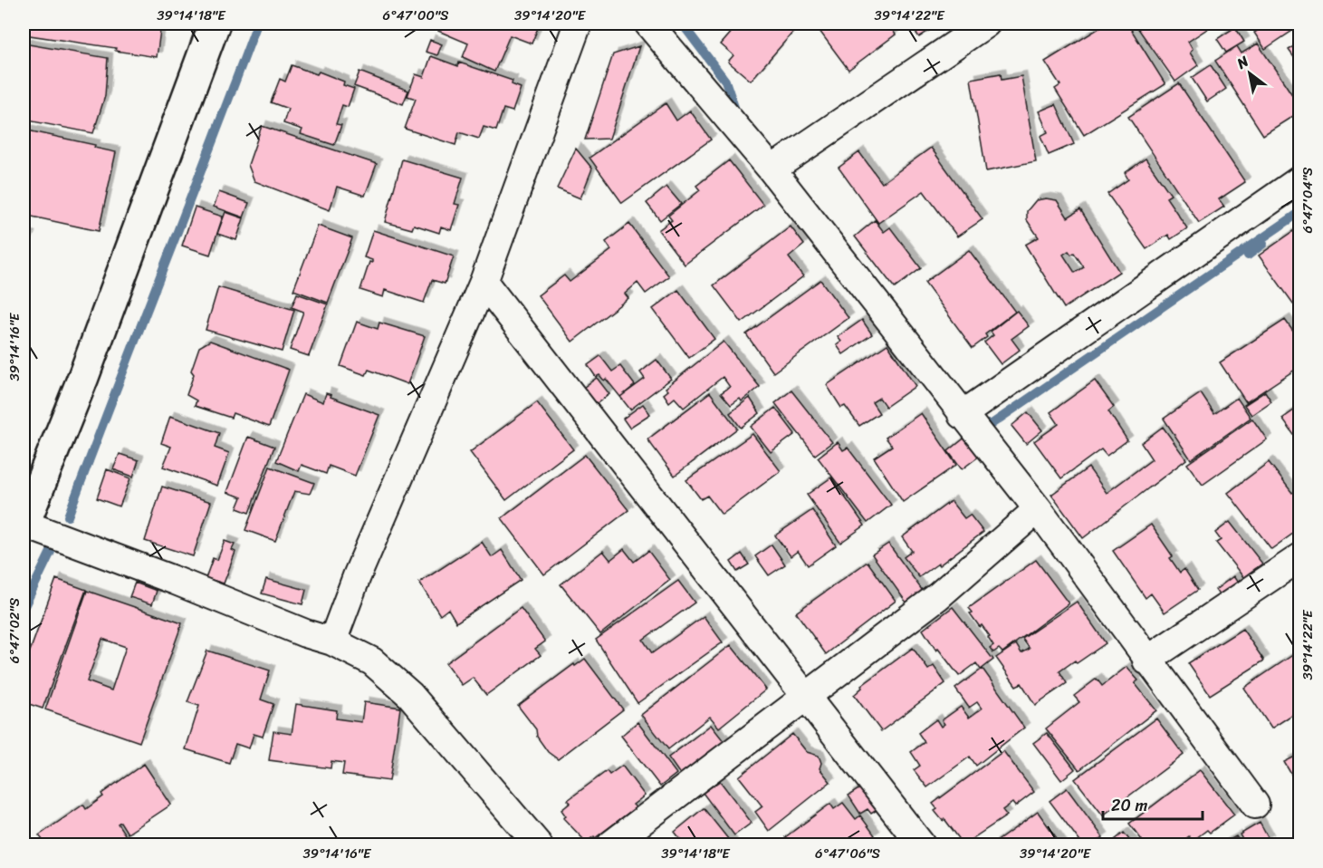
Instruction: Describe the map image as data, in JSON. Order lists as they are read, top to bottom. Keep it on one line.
{"scale_bar":"20 m","north":"top left","coordinates":["39°14'18\"E","6°47'00\"S","39°14'20\"E","39°14'22\"E","6°47'04\"S","39°14'16\"E","6°47'02\"S","6°47'06\"S"]}
